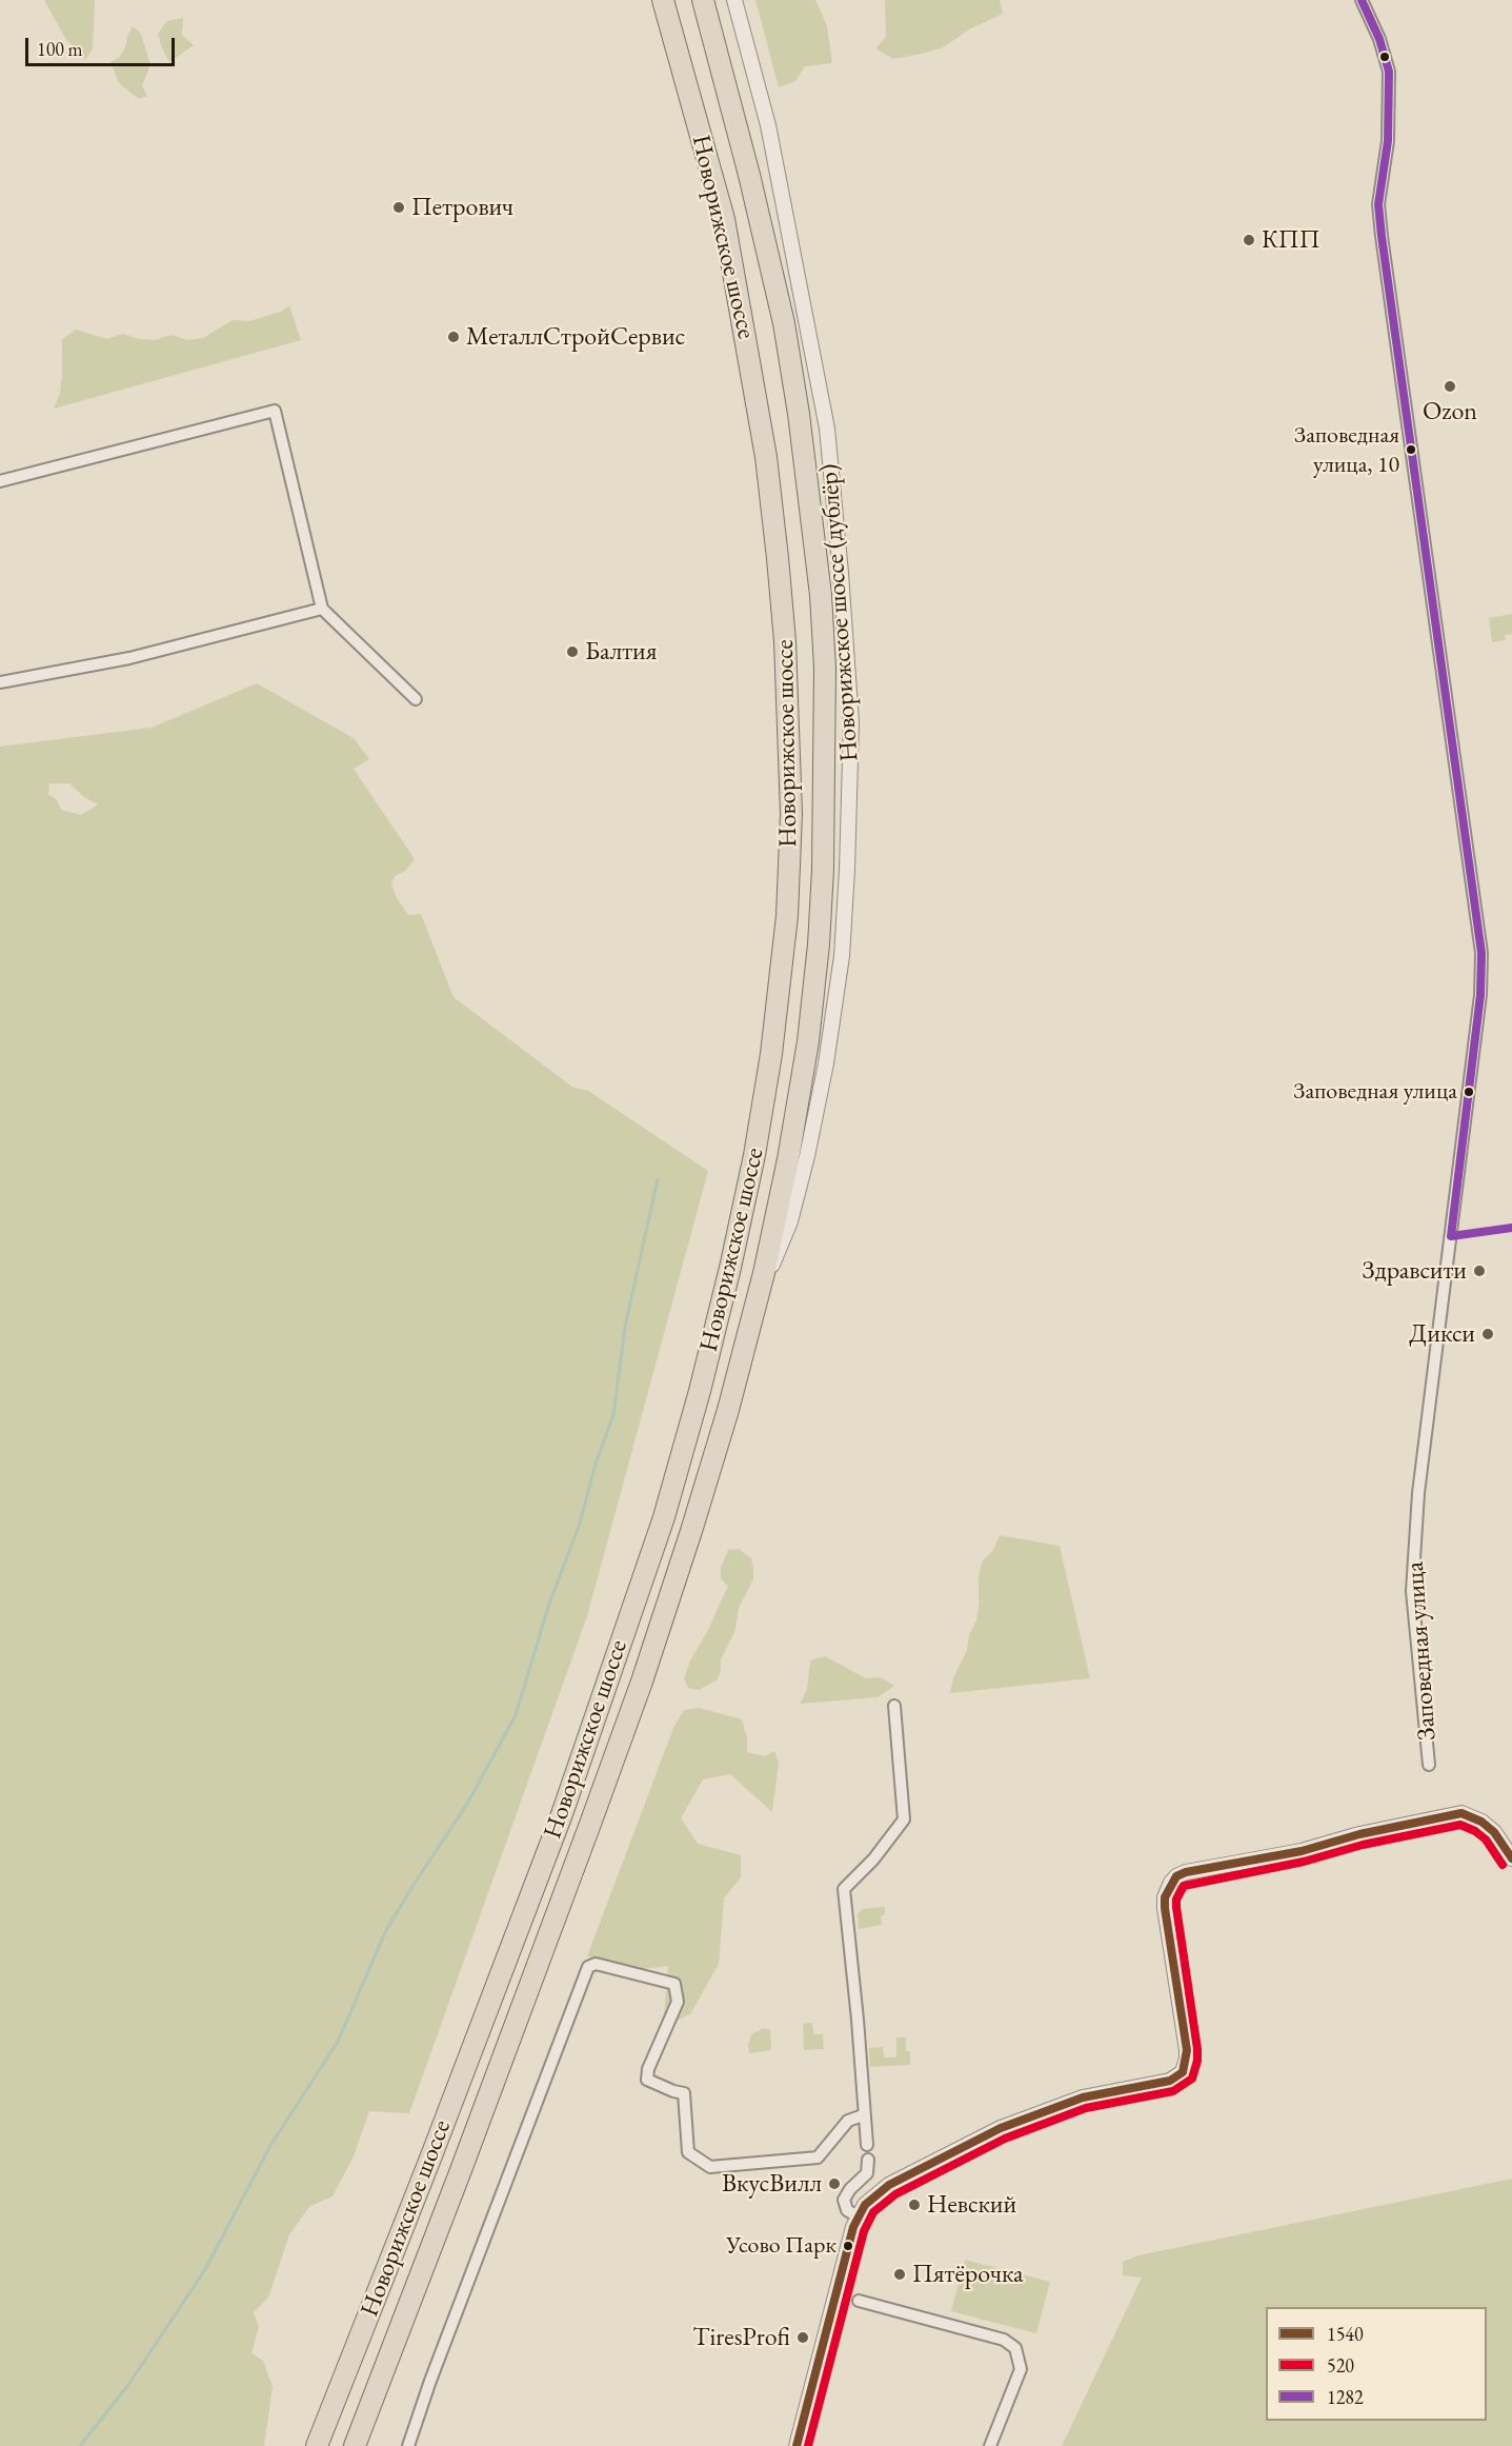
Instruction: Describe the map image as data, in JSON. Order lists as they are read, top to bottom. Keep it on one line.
{"streets":{"highway":["Новорижское шоссе"],"street":["Новорижское шоссе (дублёр)","Заповедная улица"]},"crossings":[["Новорижское шоссе","Новорижское шоссе (дублёр)"]],"places":["Петрович","КПП","МеталлСтройСервис","Ozon","Заповедная улица, 10","Балтия","Заповедная улица","Здравсити","Дикси","ВкусВилл","Невский","Усово Парк","Пятёрочка","TiresProfi"],"lines":["transit line 1282","transit line 1540","transit line 520"],"legend":["1540","520","1282"],"scale_bar":"100 m"}
